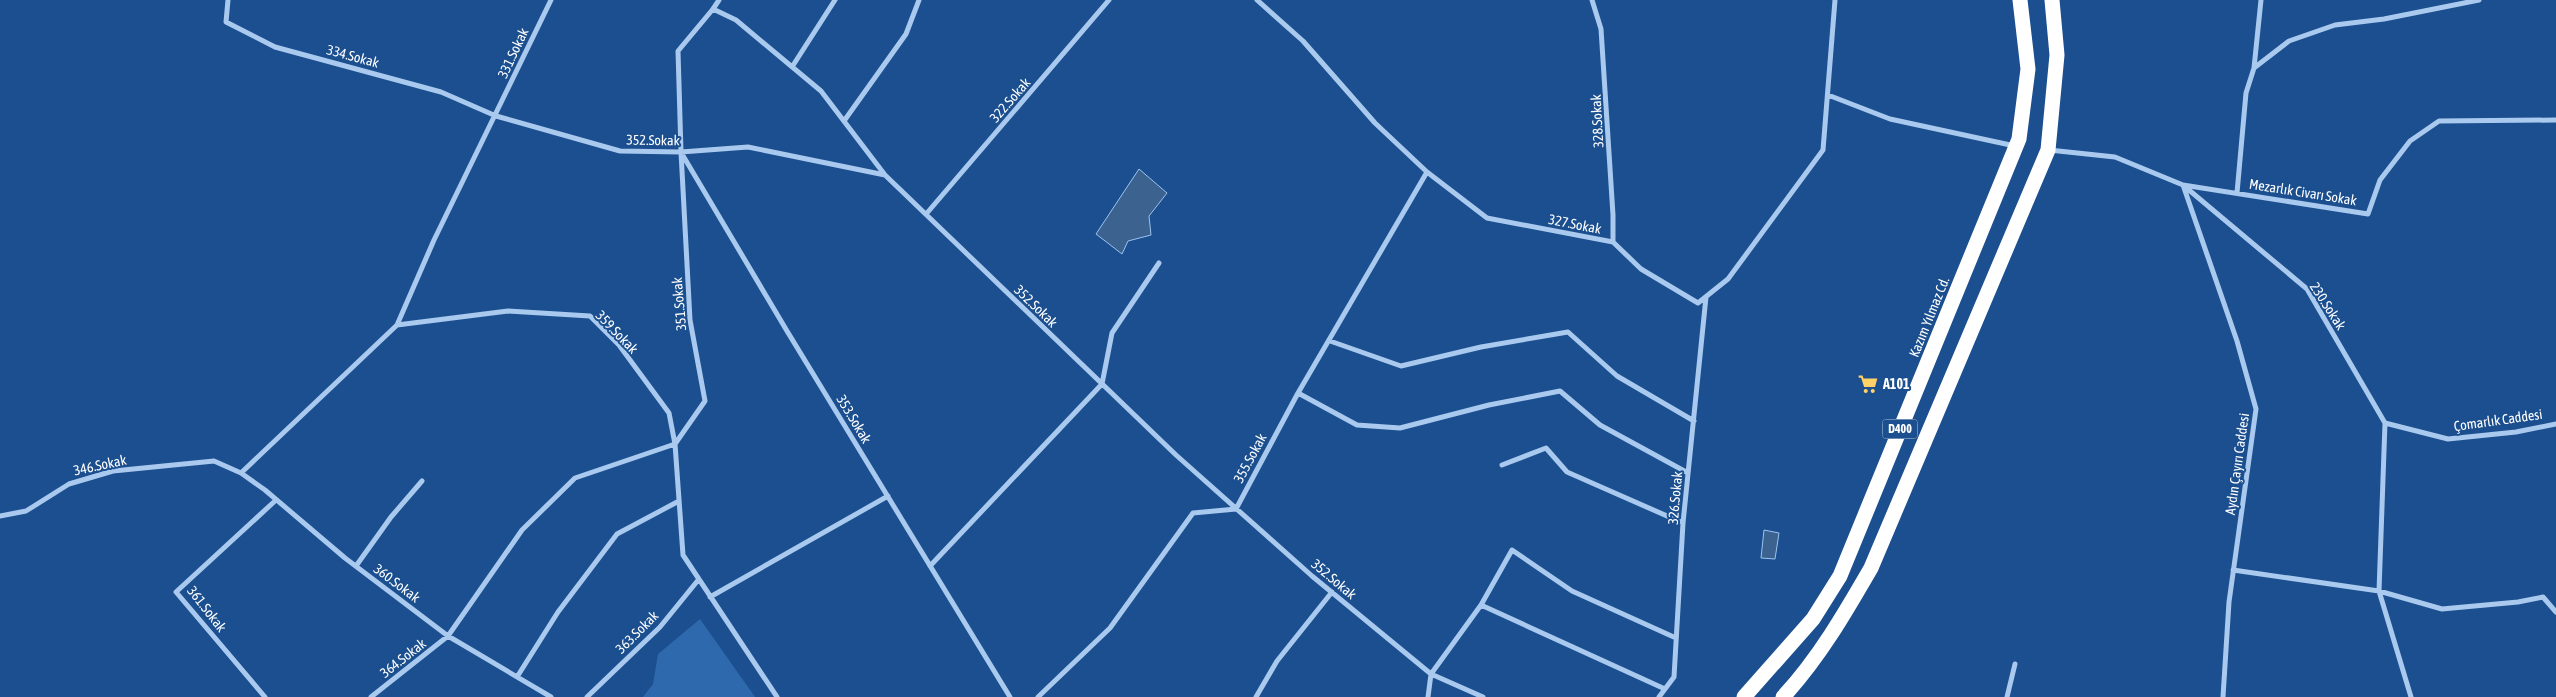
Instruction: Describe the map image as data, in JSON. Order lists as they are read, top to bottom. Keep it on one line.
{"streets":{"highway":["Kazım Yılmaz Cd.","D400"],"street":["331.Sokak","334.Sokak","322.Sokak","328.Sokak","352.Sokak","Mezarlık Civarı Sokak","327.Sokak","351.Sokak","230.Sokak","359.Sokak","353.Sokak","Çomarlık Caddesi","355.Sokak","Aydın Çayırı Caddesi","346.Sokak","326.Sokak","360.Sokak","361.Sokak","363.Sokak","364.Sokak"]},"crossings":[["331.Sokak","334.Sokak"],["331.Sokak","352.Sokak"],["331.Sokak","359.Sokak"],["334.Sokak","352.Sokak"],["322.Sokak","352.Sokak"],["328.Sokak","327.Sokak"],["352.Sokak","351.Sokak"],["352.Sokak","353.Sokak"],["352.Sokak","355.Sokak"],["Mezarlık Civarı Sokak","230.Sokak"],["Mezarlık Civarı Sokak","Aydın Çayırı Caddesi"],["327.Sokak","355.Sokak"],["327.Sokak","326.Sokak"],["351.Sokak","359.Sokak"],["351.Sokak","353.Sokak"],["351.Sokak","364.Sokak"],["230.Sokak","Çomarlık Caddesi"],["230.Sokak","D400"],["230.Sokak","Aydın Çayırı Caddesi"],["359.Sokak","363.Sokak"],["359.Sokak","364.Sokak"],["346.Sokak","360.Sokak"],["360.Sokak","361.Sokak"],["360.Sokak","364.Sokak"]],"places":{"supermarket":["A101"]}}
